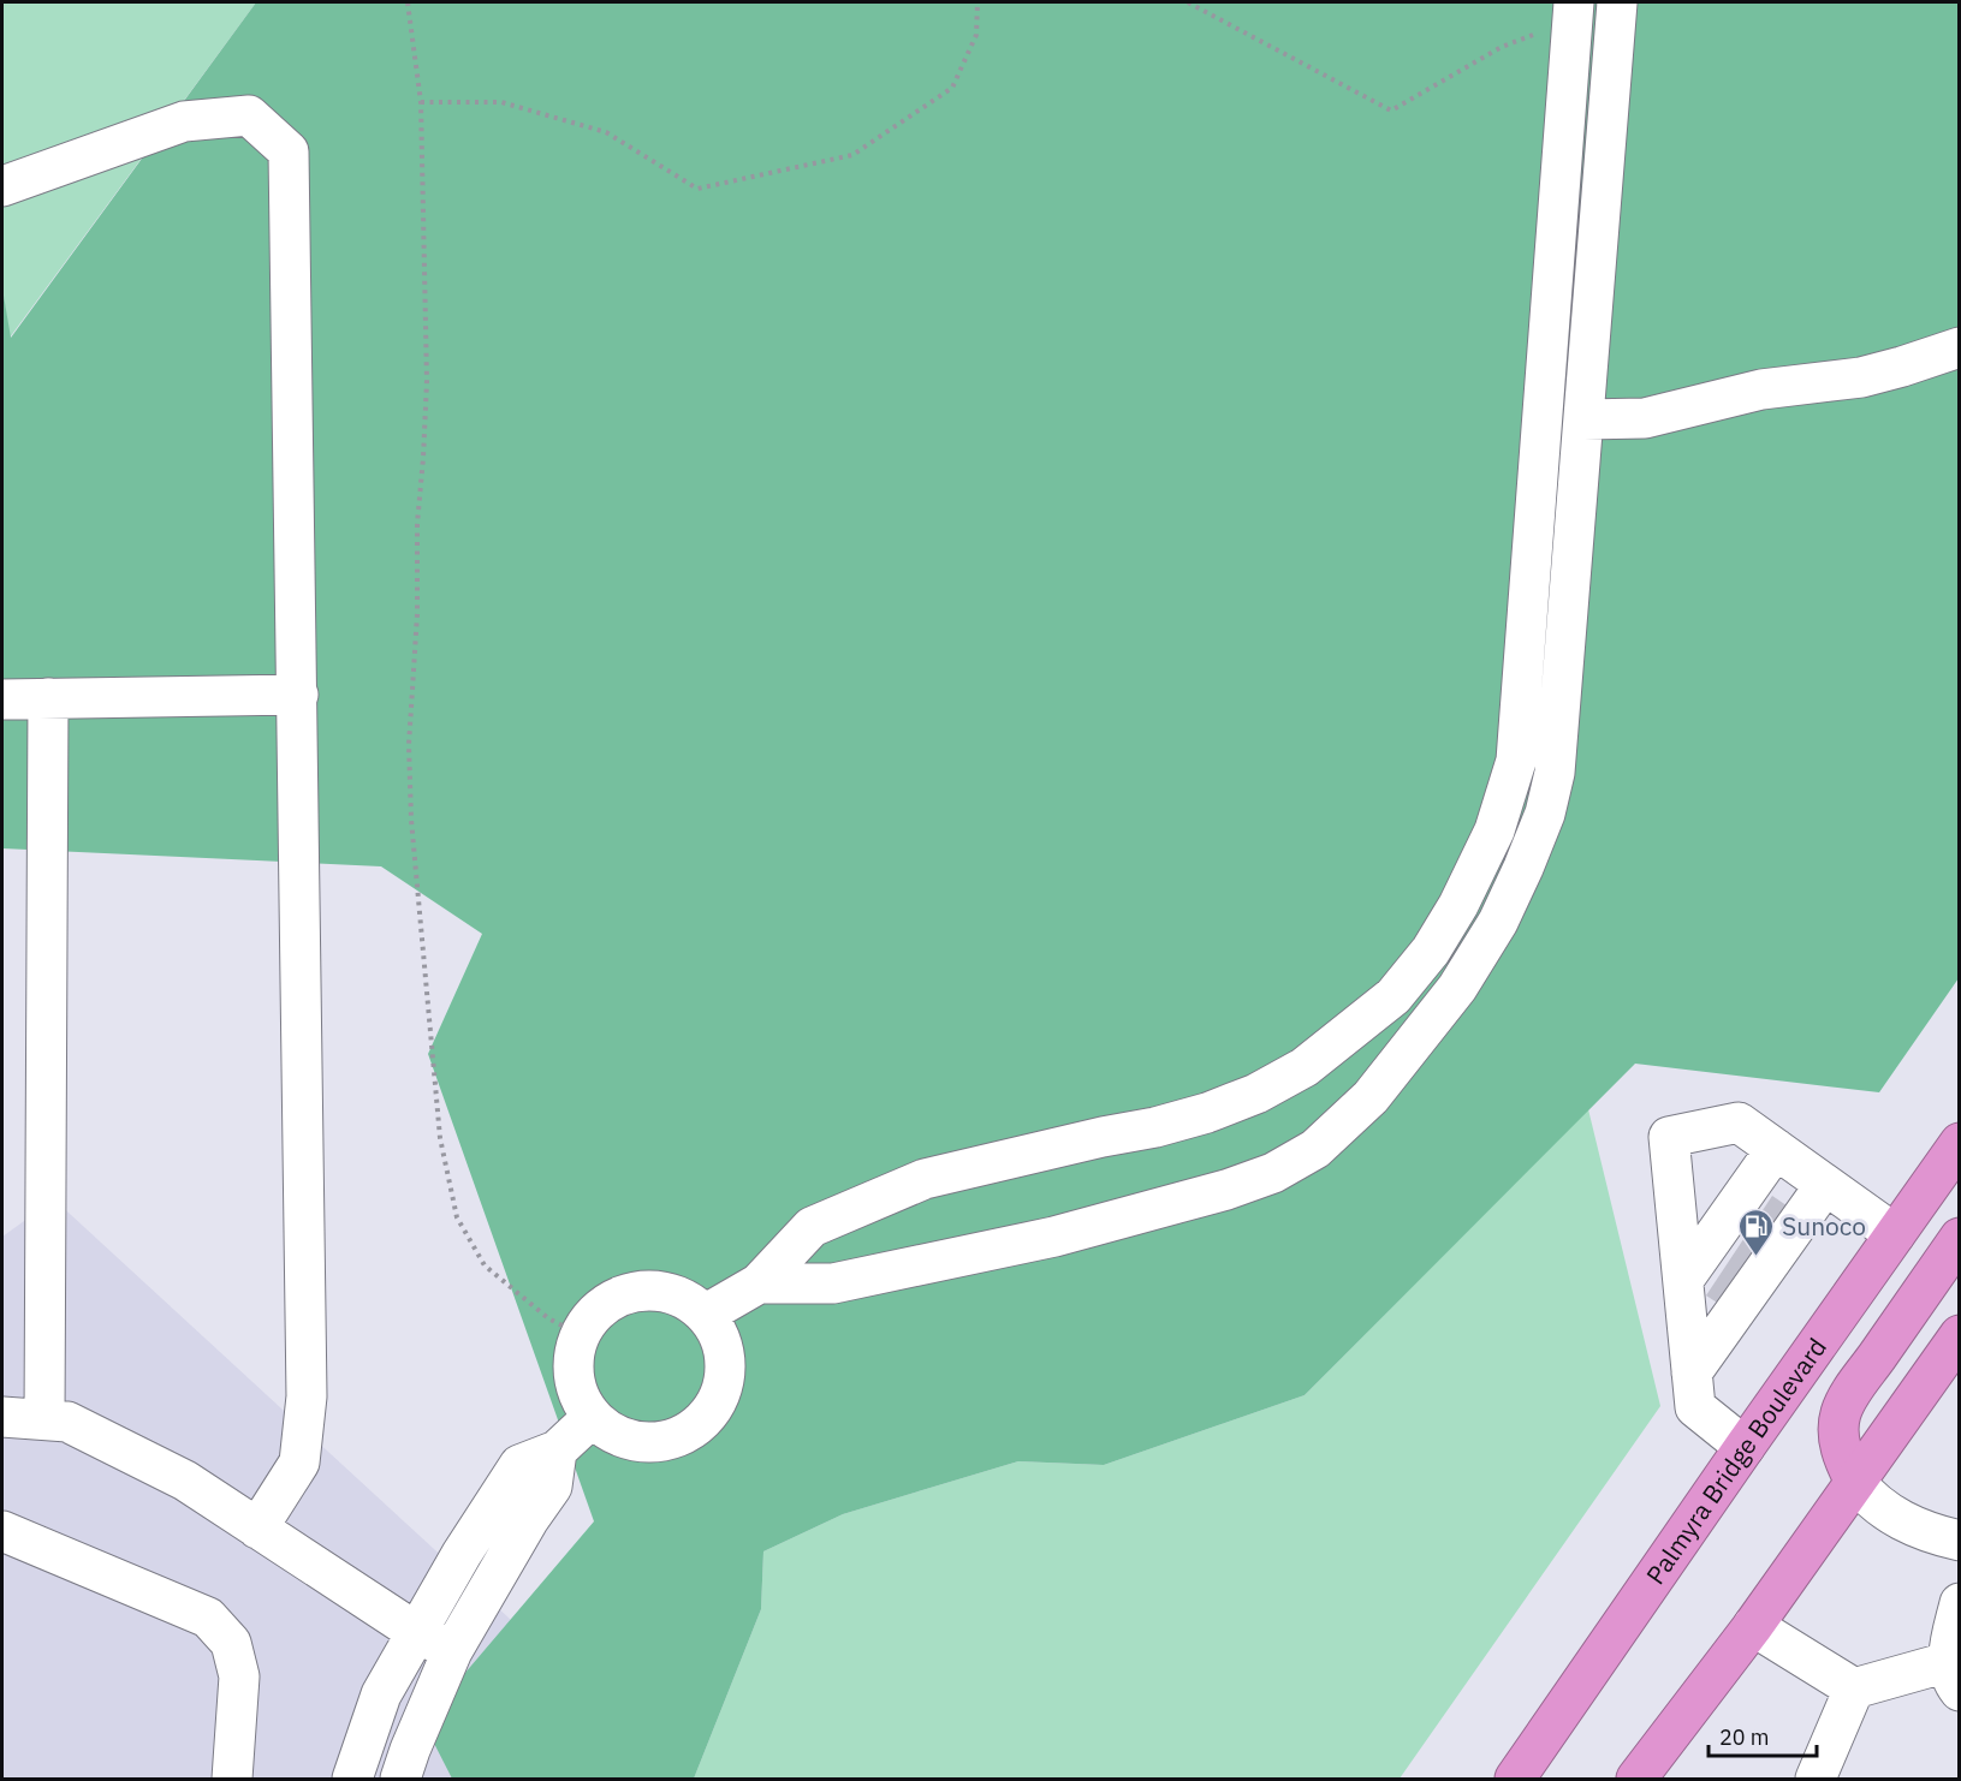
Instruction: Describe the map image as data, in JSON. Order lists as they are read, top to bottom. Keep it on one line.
{"streets":{"highway":["Palmyra Bridge Boulevard"]},"places":{"fuel station":["Sunoco"]},"scale_bar":"20 m"}
